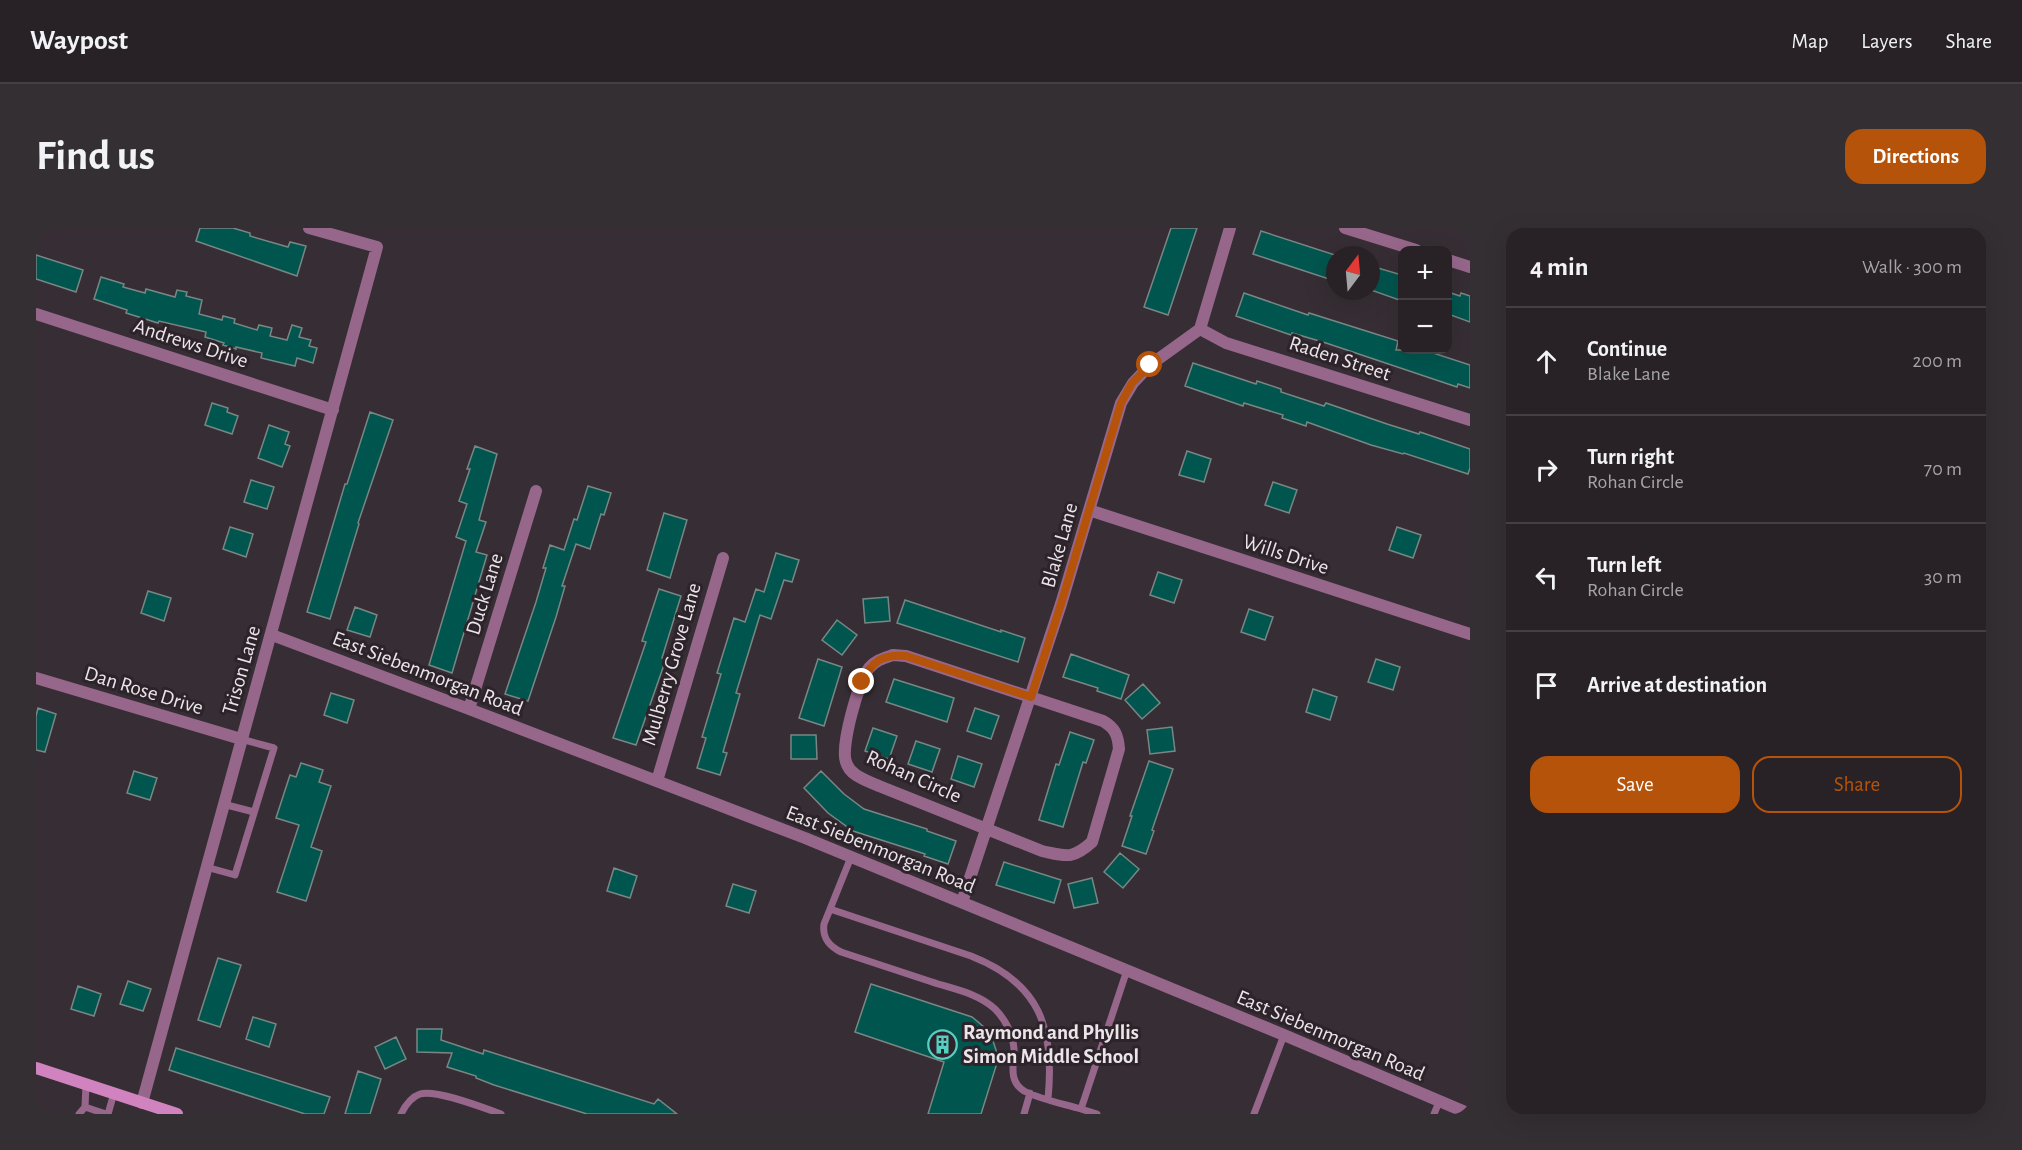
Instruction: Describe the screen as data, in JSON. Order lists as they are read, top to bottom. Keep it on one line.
{"streets":{"street":["Andrews Drive","Raden Street","Blake Lane","Wills Drive","Duck Lane","Mulberry Grove Lane","Trison Lane","East Siebenmorgan Road","Dan Rose Drive","Rohan Circle"]},"crossings":[["Andrews Drive","Trison Lane"],["Raden Street","Blake Lane"],["Blake Lane","Wills Drive"],["Blake Lane","East Siebenmorgan Road"],["Blake Lane","Rohan Circle"],["Duck Lane","East Siebenmorgan Road"],["Mulberry Grove Lane","East Siebenmorgan Road"],["Trison Lane","East Siebenmorgan Road"],["Trison Lane","Dan Rose Drive"]],"places":{"building":["Raymond and Phyllis Simon Middle School"]},"north":"top","page":{"header":"Waypost","nav":["Map","Layers","Share"],"buttons":["Directions",["Save","Share"]],"title":"Find us","heading":["4 min","Walk · 300 m"],"map_buttons":["+","−"],"list":[["Continue","Blake Lane","200 m"],["Turn right","Rohan Circle","70 m"],["Turn left","Rohan Circle","30 m"],"Arrive at destination"]}}
